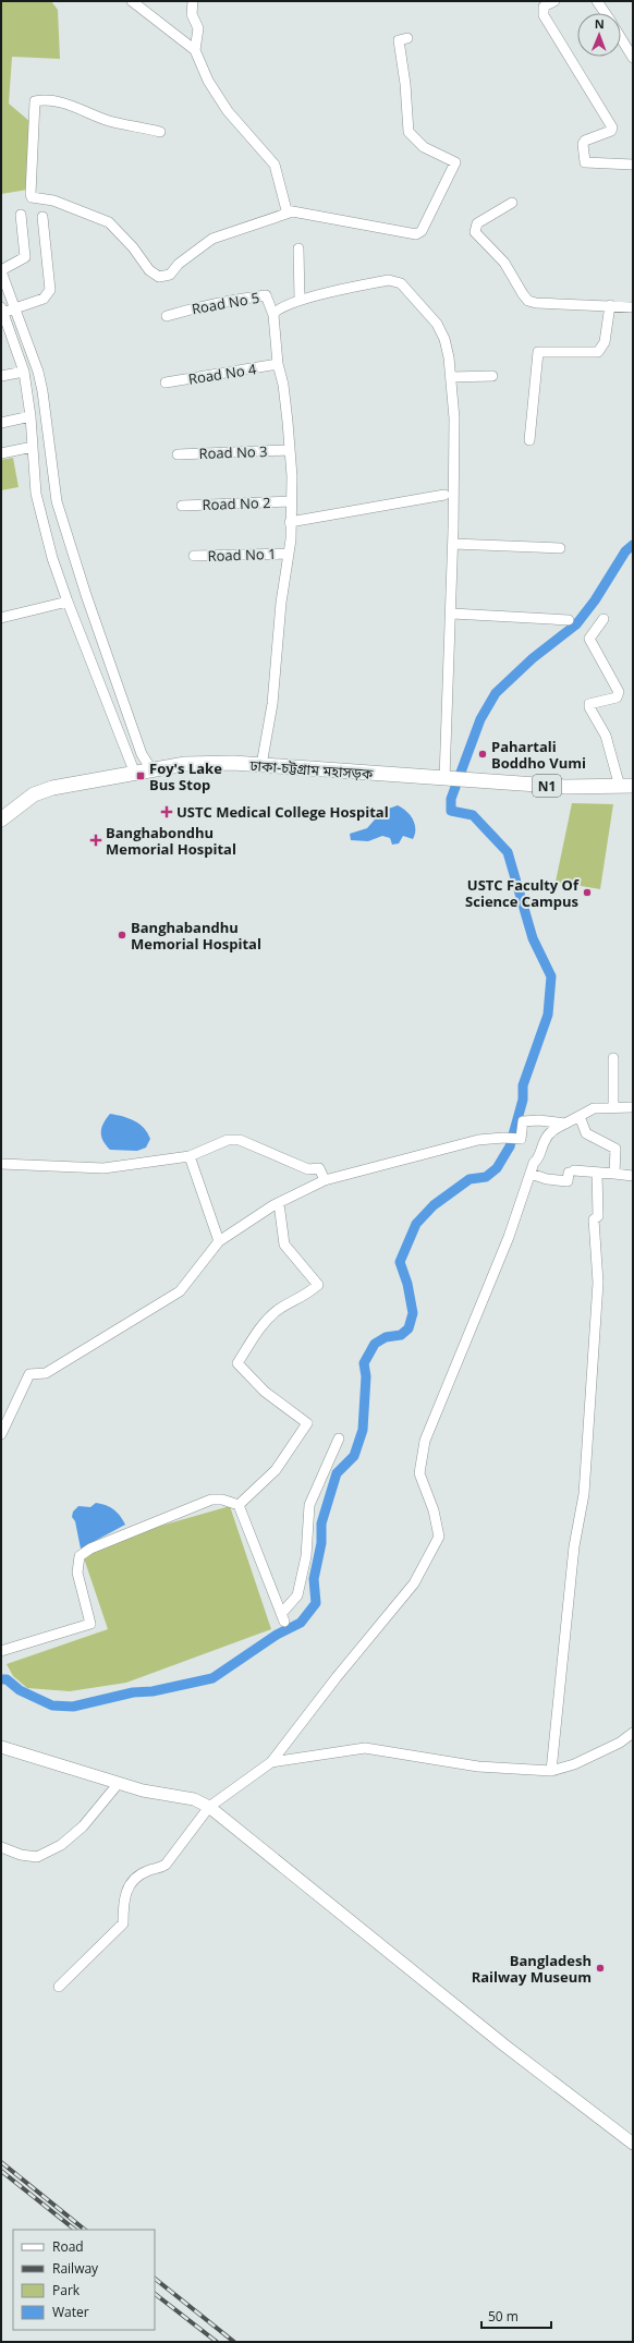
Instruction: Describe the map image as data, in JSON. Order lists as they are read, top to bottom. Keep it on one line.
{"streets":{"highway":["ঢাকা-চট্টগ্রাম মহাসড়ক","N1"],"street":["Road No 5","Road No 4","Road No 3","Road No 2","Road No 1"]},"places":{"other":["Pahartali Boddho Vumi","USTC Faculty Of Science Campus","Banghabandhu Memorial Hospital","Bangladesh Railway Museum"],"transit":["Foy's Lake Bus Stop"],"health":["USTC Medical College Hospital","Banghabondhu Memorial Hospital"]},"legend":["Road","Railway","Park","Water"],"scale_bar":"50 m","north":"top"}
